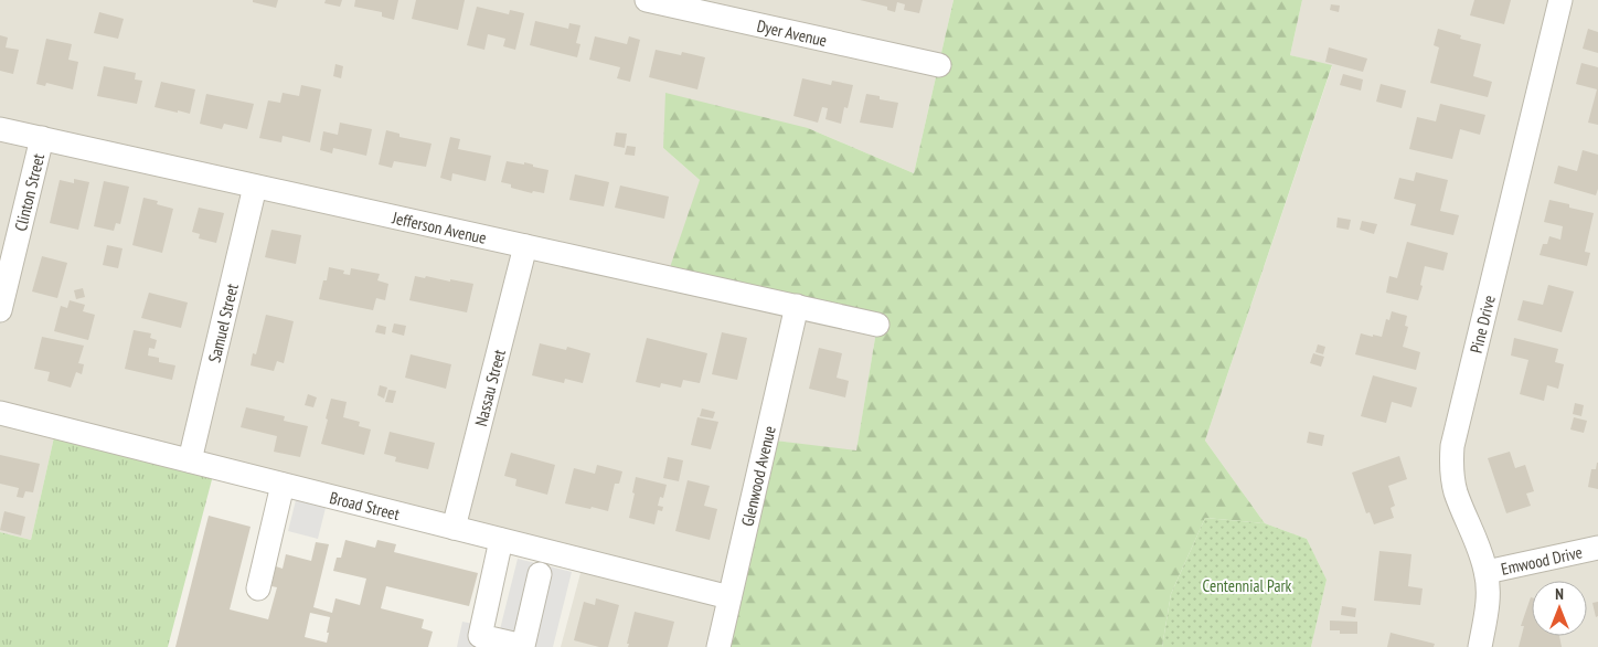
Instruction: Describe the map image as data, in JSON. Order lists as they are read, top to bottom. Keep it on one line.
{"streets":{"street":["Dyer Avenue","Clinton Street","Jefferson Avenue","Samuel Street","Pine Drive","Nassau Street","Glenwood Avenue","Broad Street","Emwood Drive"]},"crossings":[["Clinton Street","Jefferson Avenue"],["Jefferson Avenue","Samuel Street"],["Jefferson Avenue","Nassau Street"],["Jefferson Avenue","Glenwood Avenue"],["Samuel Street","Broad Street"],["Pine Drive","Emwood Drive"],["Nassau Street","Broad Street"],["Glenwood Avenue","Broad Street"]],"parks":["Centennial Park"],"north":"top"}
